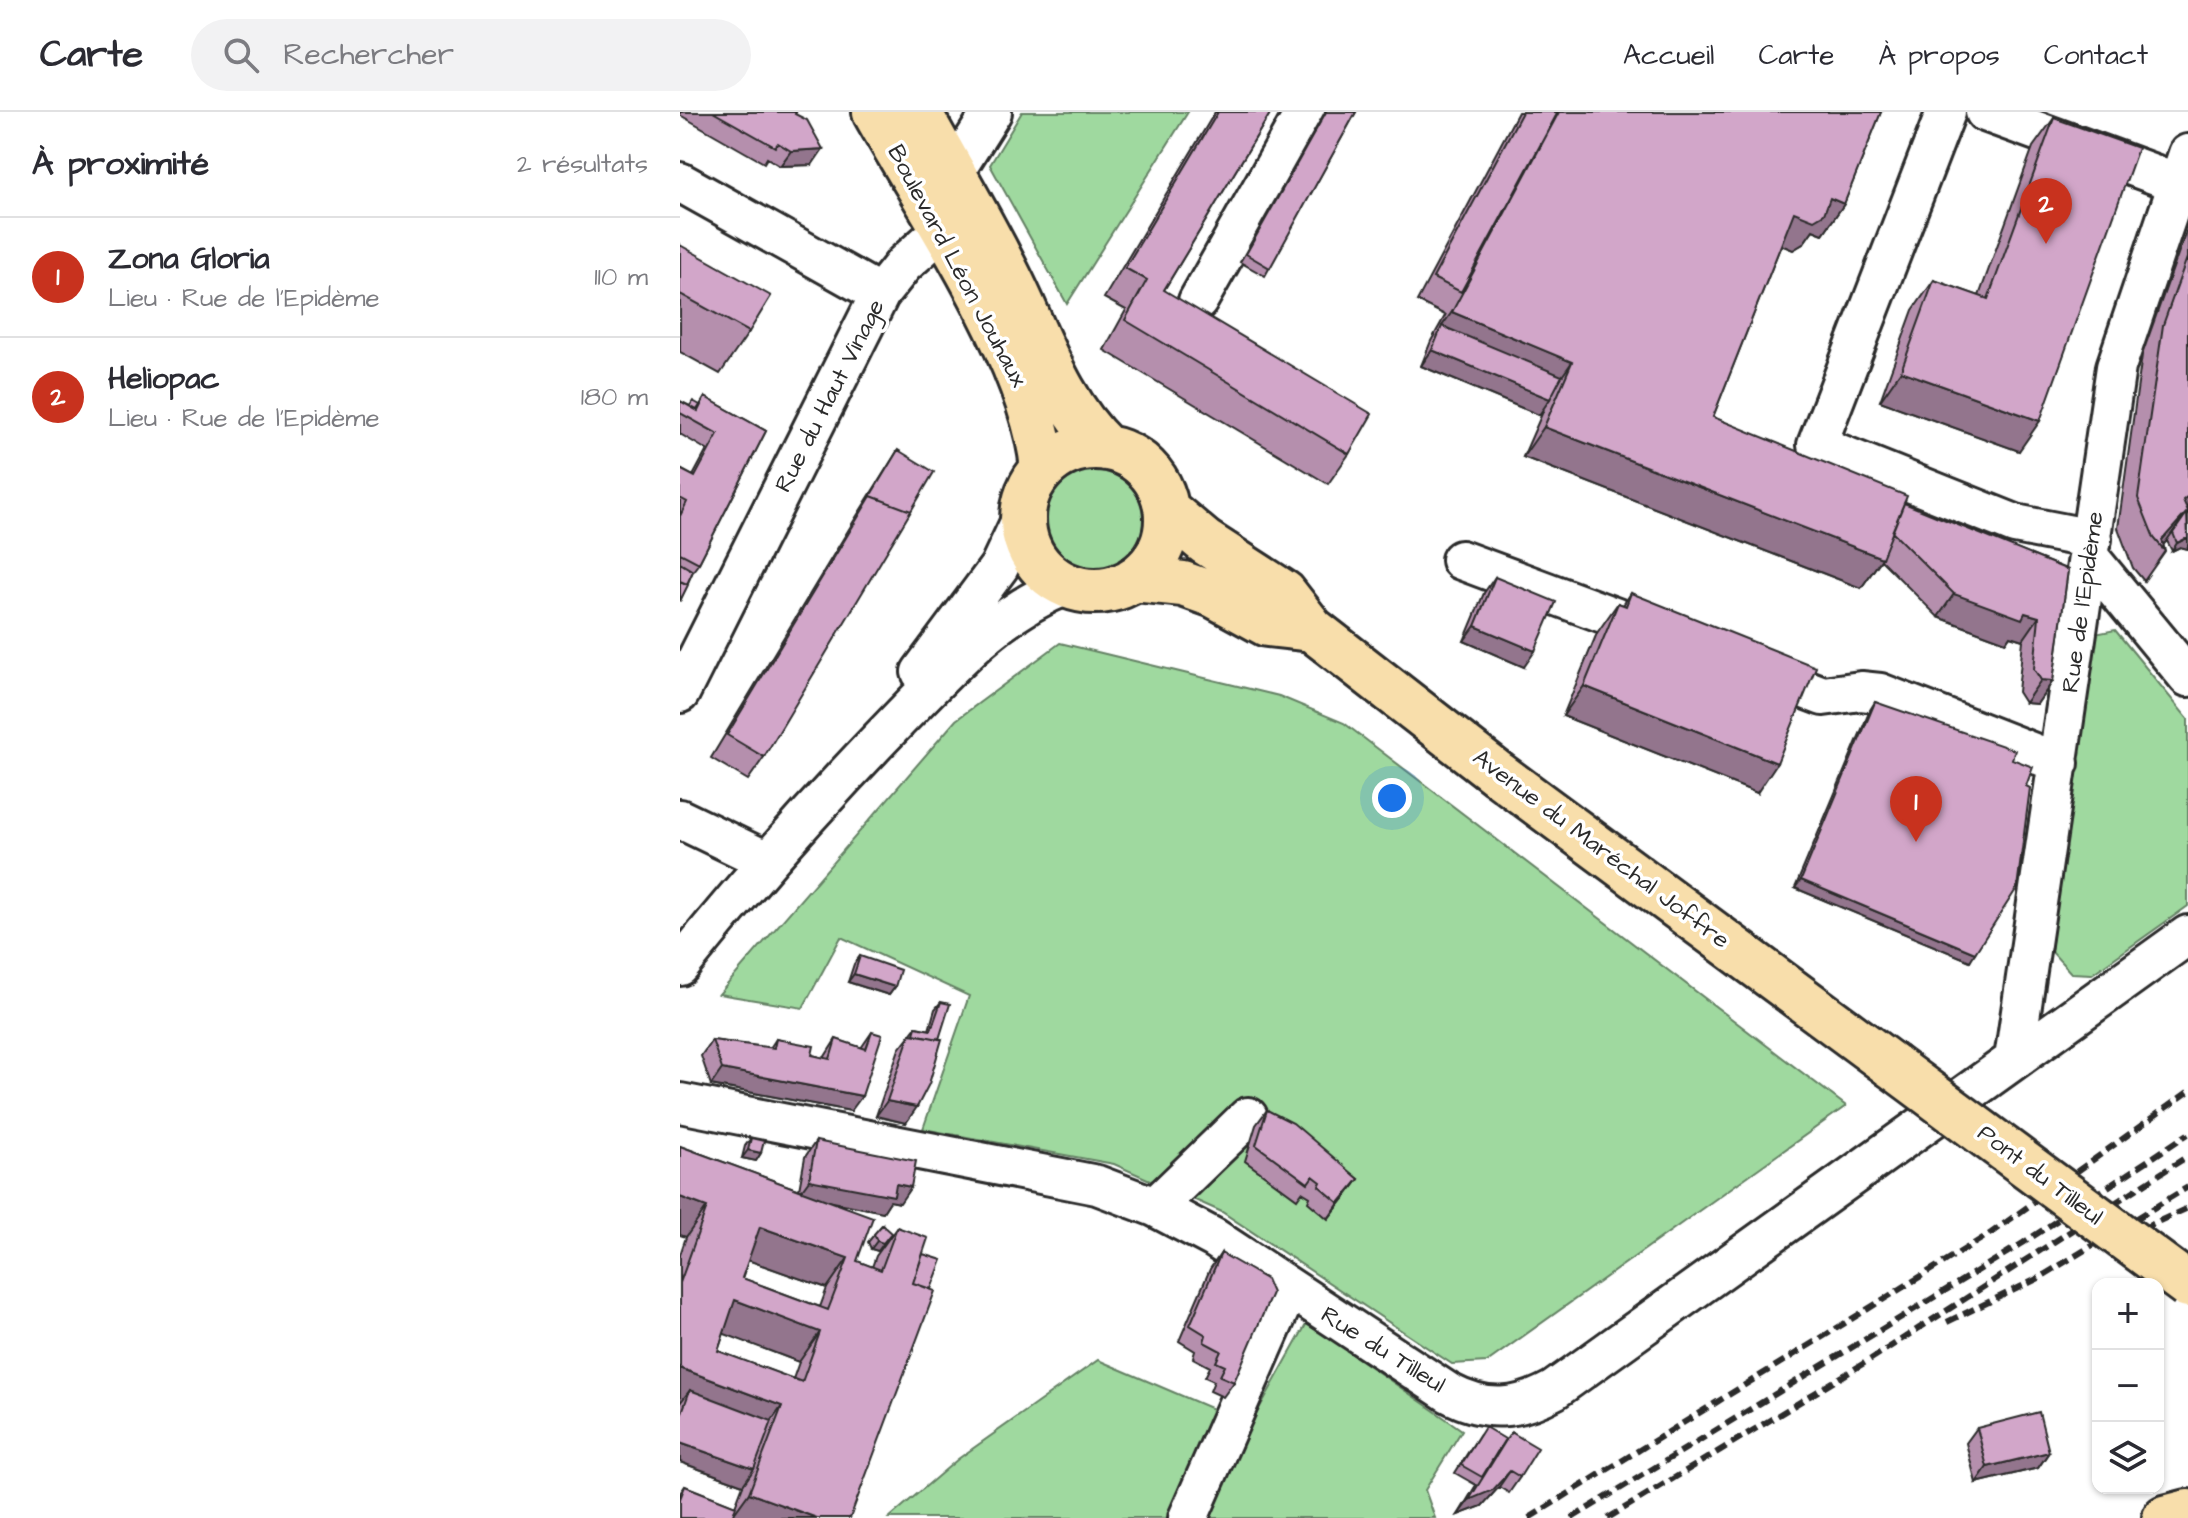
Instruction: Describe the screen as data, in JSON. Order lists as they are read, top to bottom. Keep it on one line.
{"streets":{"main road":["Boulevard Léon Jouhaux","Avenue du Maréchal Joffre","Pont du Tilleul"],"street":["Rue du Haut Vinage","Rue de l'Epidème","Rue du Tilleul"]},"crossings":[["Boulevard Léon Jouhaux","Rue du Haut Vinage"],["Boulevard Léon Jouhaux","Avenue du Maréchal Joffre"],["Rue de l'Epidème","Rue du Tilleul"],["Avenue du Maréchal Joffre","Pont du Tilleul"]],"page":{"header":"Carte","search":"Rechercher","nav":["Accueil","Carte","À propos","Contact"],"heading":["À proximité","2 résultats"],"pins":["2","1"],"list":[{"mark":"1","name":"Zona Gloria","note":"Lieu · Rue de l'Epidème","value":"110 m"},{"mark":"2","name":"Heliopac","note":"Lieu · Rue de l'Epidème","value":"180 m"}],"map_buttons":["+","−"]}}
